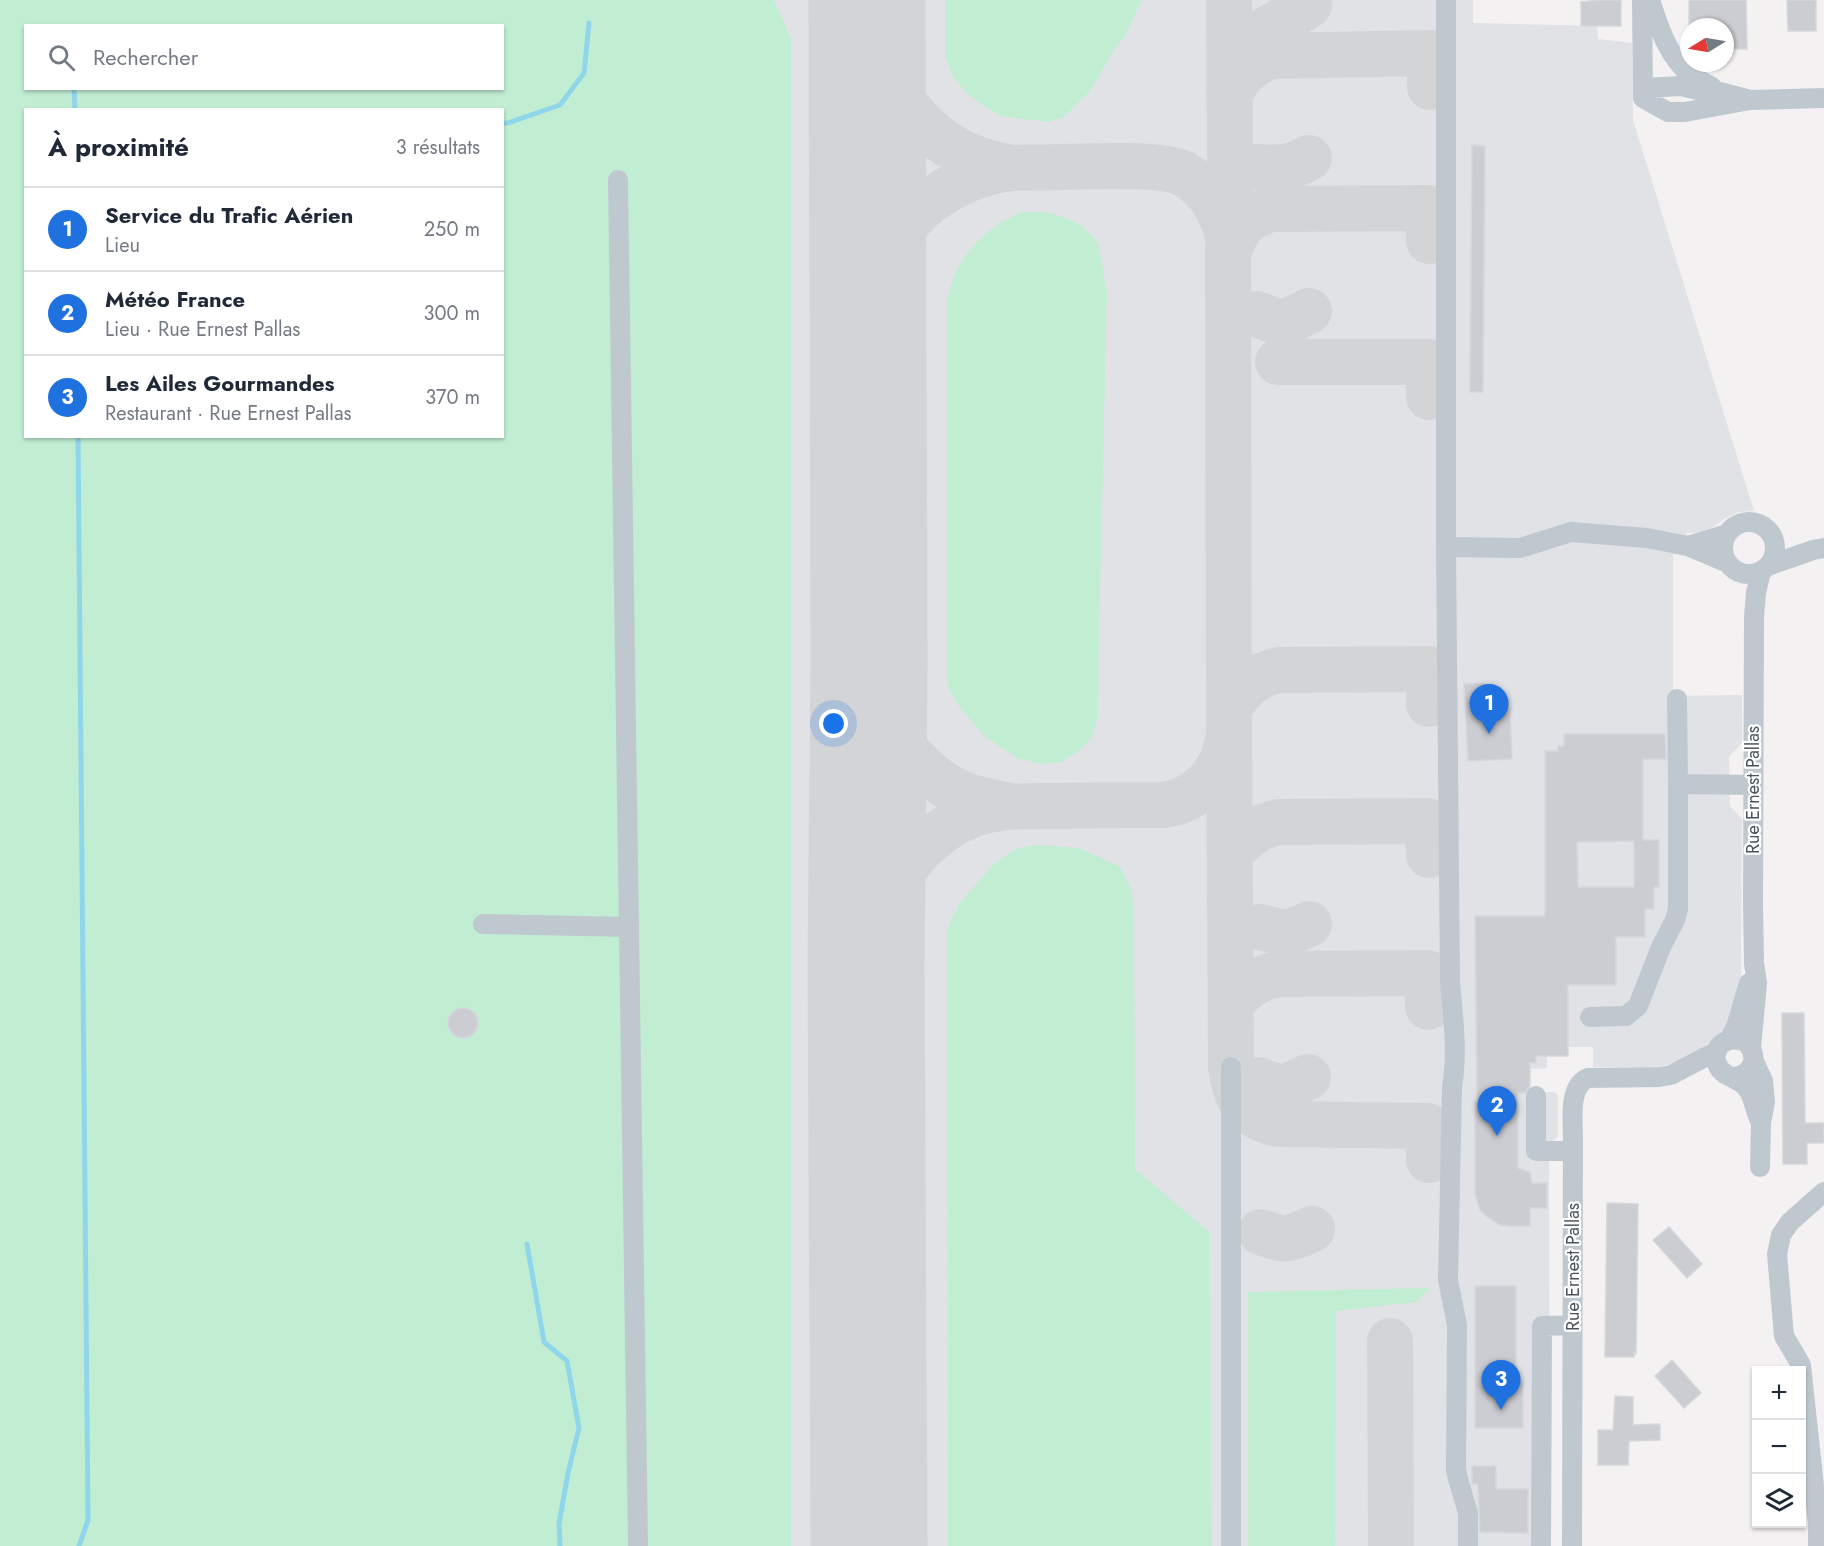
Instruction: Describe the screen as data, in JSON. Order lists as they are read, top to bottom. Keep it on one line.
{"streets":{"street":["Rue Ernest Pallas"]},"north":"left","page":{"search":"Rechercher","heading":["À proximité","3 résultats"],"list":[{"mark":"1","name":"Service du Trafic Aérien","note":"Lieu","value":"250 m"},{"mark":"2","name":"Météo France","note":"Lieu · Rue Ernest Pallas","value":"300 m"},{"mark":"3","name":"Les Ailes Gourmandes","note":"Restaurant · Rue Ernest Pallas","value":"370 m"}],"pins":["1","2","3"],"map_buttons":["+","−"]}}
